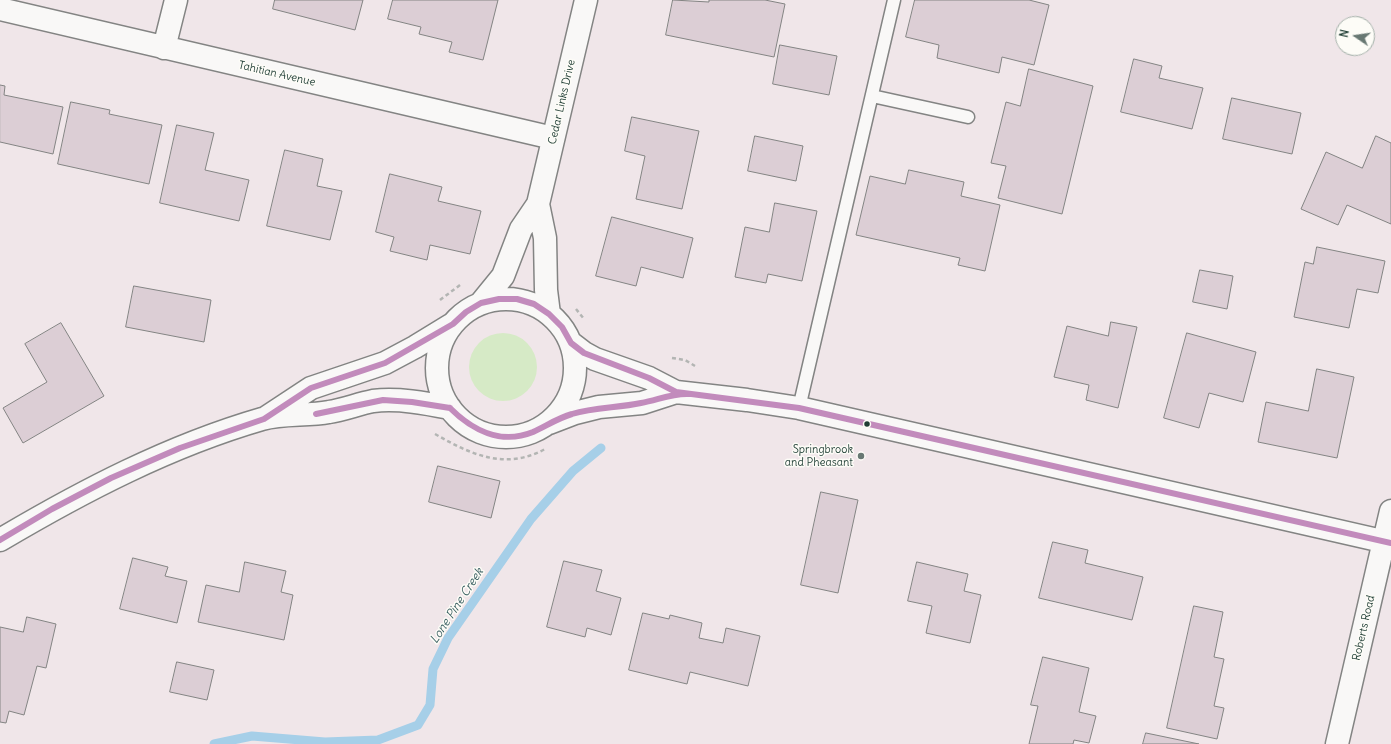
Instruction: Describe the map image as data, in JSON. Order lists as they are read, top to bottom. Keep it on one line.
{"streets":{"street":["Tahitian Avenue","Cedar Links Drive","Roberts Road"]},"crossings":[["Tahitian Avenue","Cedar Links Drive"]],"water":["Lone Pine Creek"],"places":["Springbrook and Pheasant"],"north":"left"}
